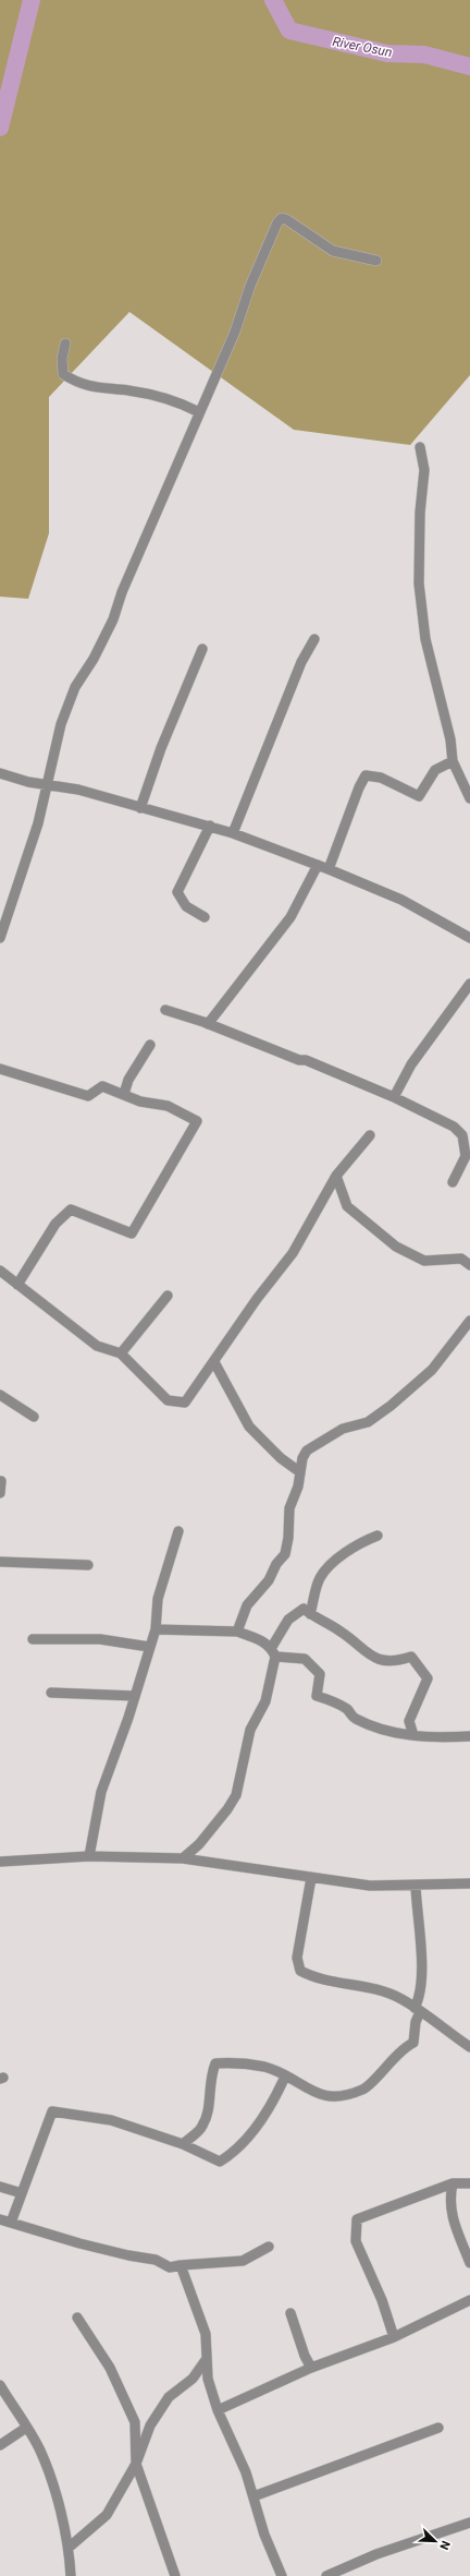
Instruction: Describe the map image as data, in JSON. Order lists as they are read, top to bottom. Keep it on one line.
{"water":["River Osun"],"north":"bottom right"}
